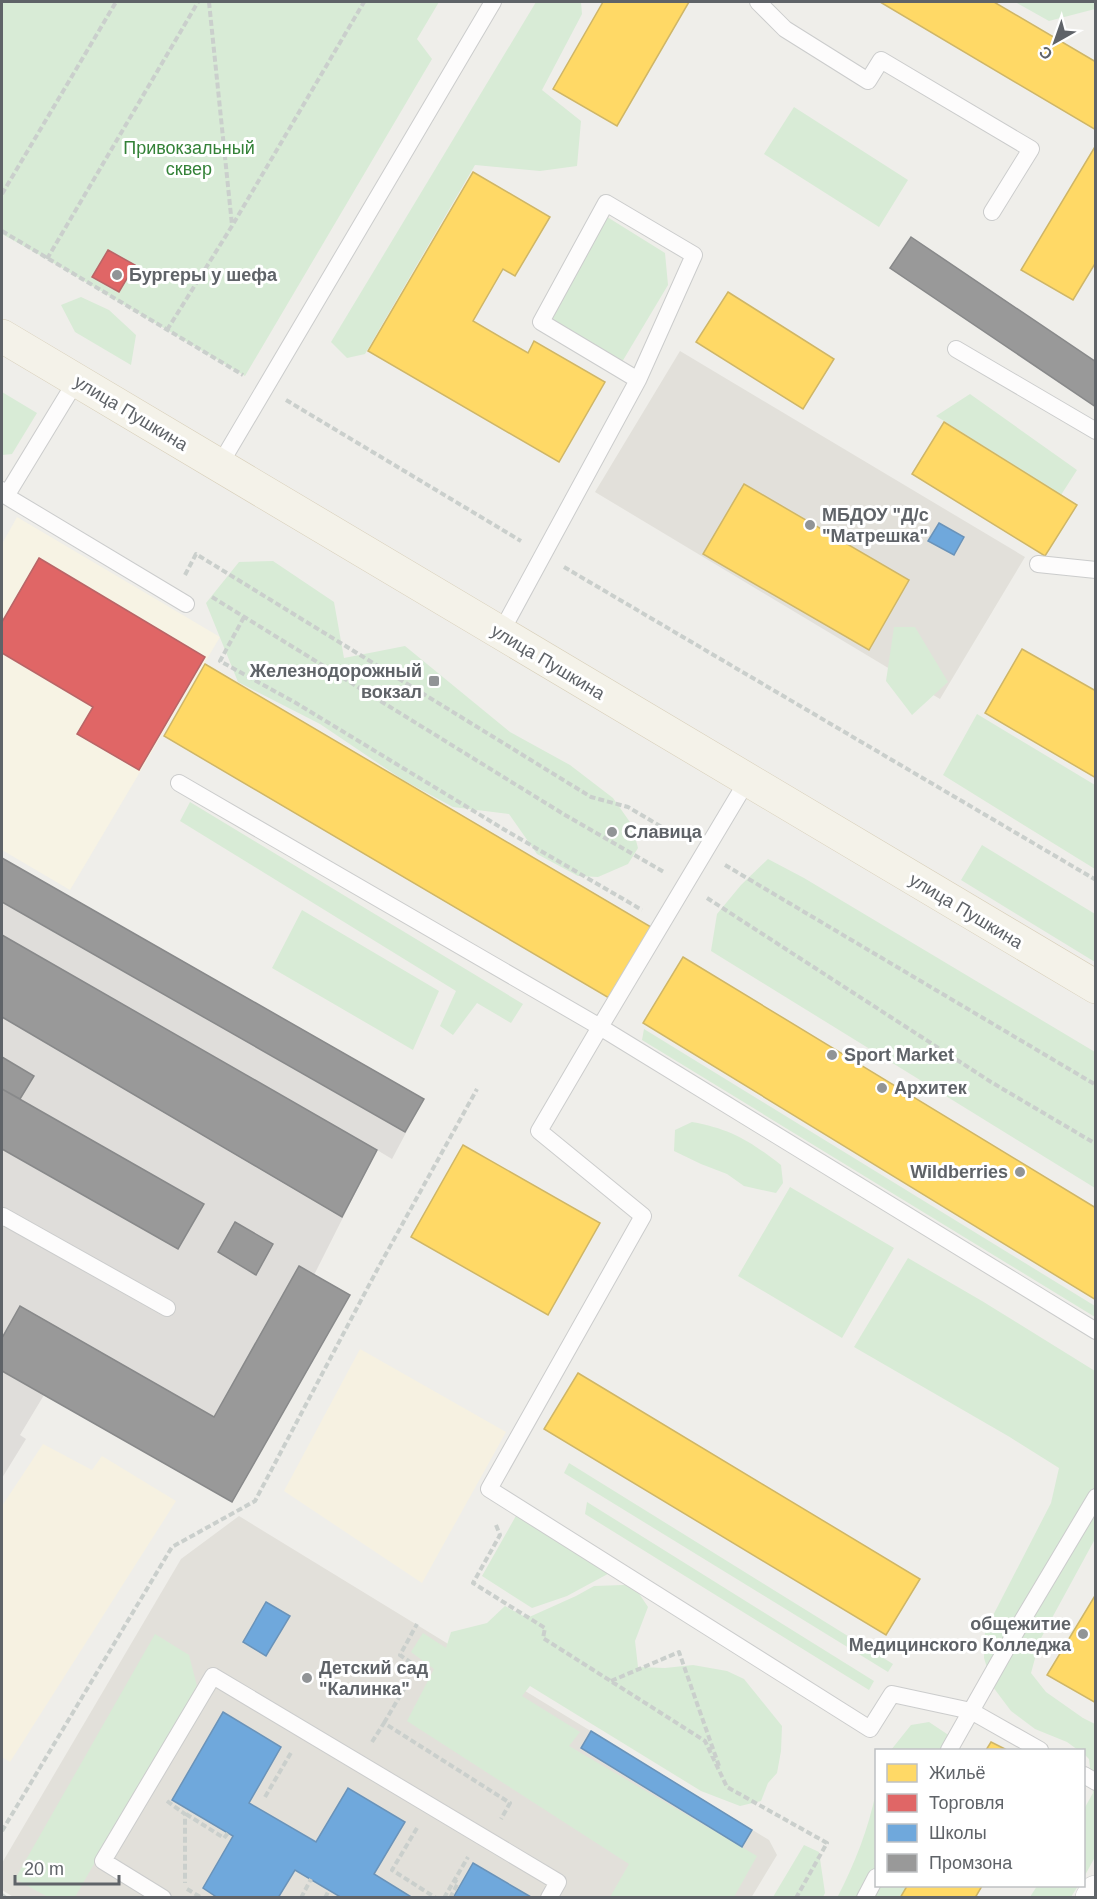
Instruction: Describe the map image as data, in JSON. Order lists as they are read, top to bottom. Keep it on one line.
{"streets":{"main road":["улица Пушкина"]},"parks":["Привокзальный сквер"],"places":{"other":["Бургеры у шефа","МБДОУ \"Д/с \"Матрешка\"","Славица","Sport Market","Архитек","Wildberries","общежитие Медицинского Колледжа","Детский сад \"Калинка\""],"transit":["Железнодорожный вокзал"]},"legend":["Жильё","Торговля","Школы","Промзона"],"scale_bar":"20 m","north":"bottom left"}
